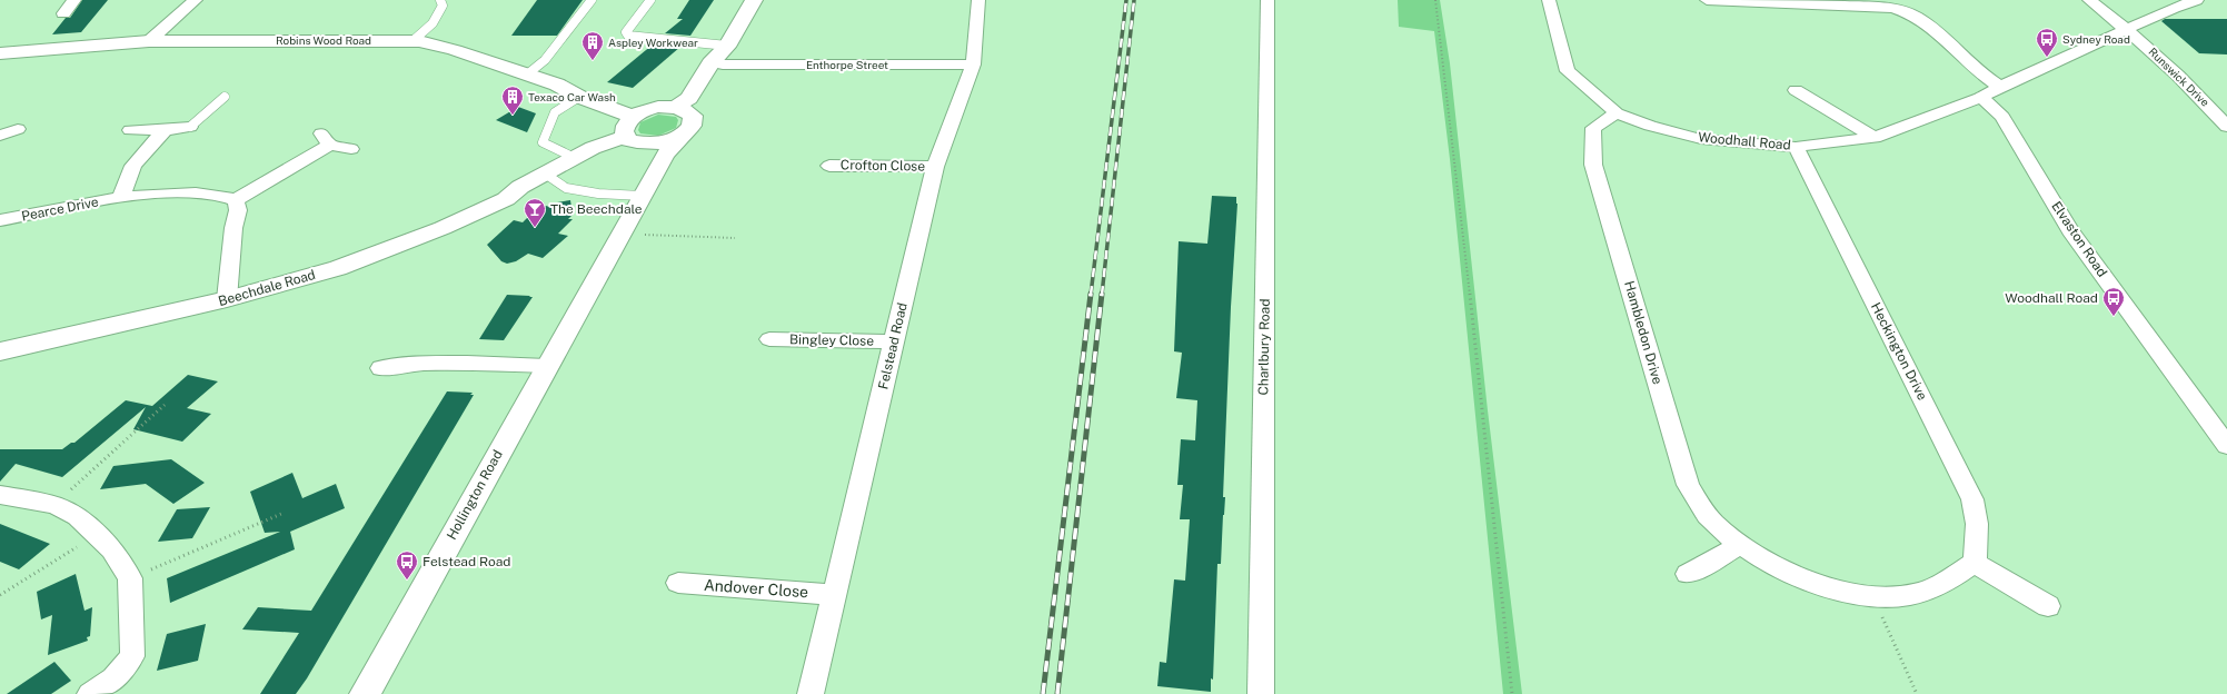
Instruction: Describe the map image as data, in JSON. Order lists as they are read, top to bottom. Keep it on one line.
{"streets":{"street":["Robins Wood Road","Enthorpe Street","Runswick Drive","Woodhall Road","Crofton Close","Pearce Drive","Elvaston Road","Beechdale Road","Hambledon Drive","Bingley Close","Felstead Road","Charlbury Road","Heckington Drive","Hollington Road","Andover Close"]},"crossings":[["Enthorpe Street","Felstead Road"],["Runswick Drive","Woodhall Road"],["Woodhall Road","Elvaston Road"],["Woodhall Road","Hambledon Drive"],["Woodhall Road","Heckington Drive"],["Crofton Close","Felstead Road"],["Bingley Close","Felstead Road"],["Felstead Road","Andover Close"]],"places":{"bus stop":["Sydney Road","Woodhall Road","Felstead Road"],"building":["Aspley Workwear","Texaco Car Wash"],"bar":["The Beechdale"]}}
